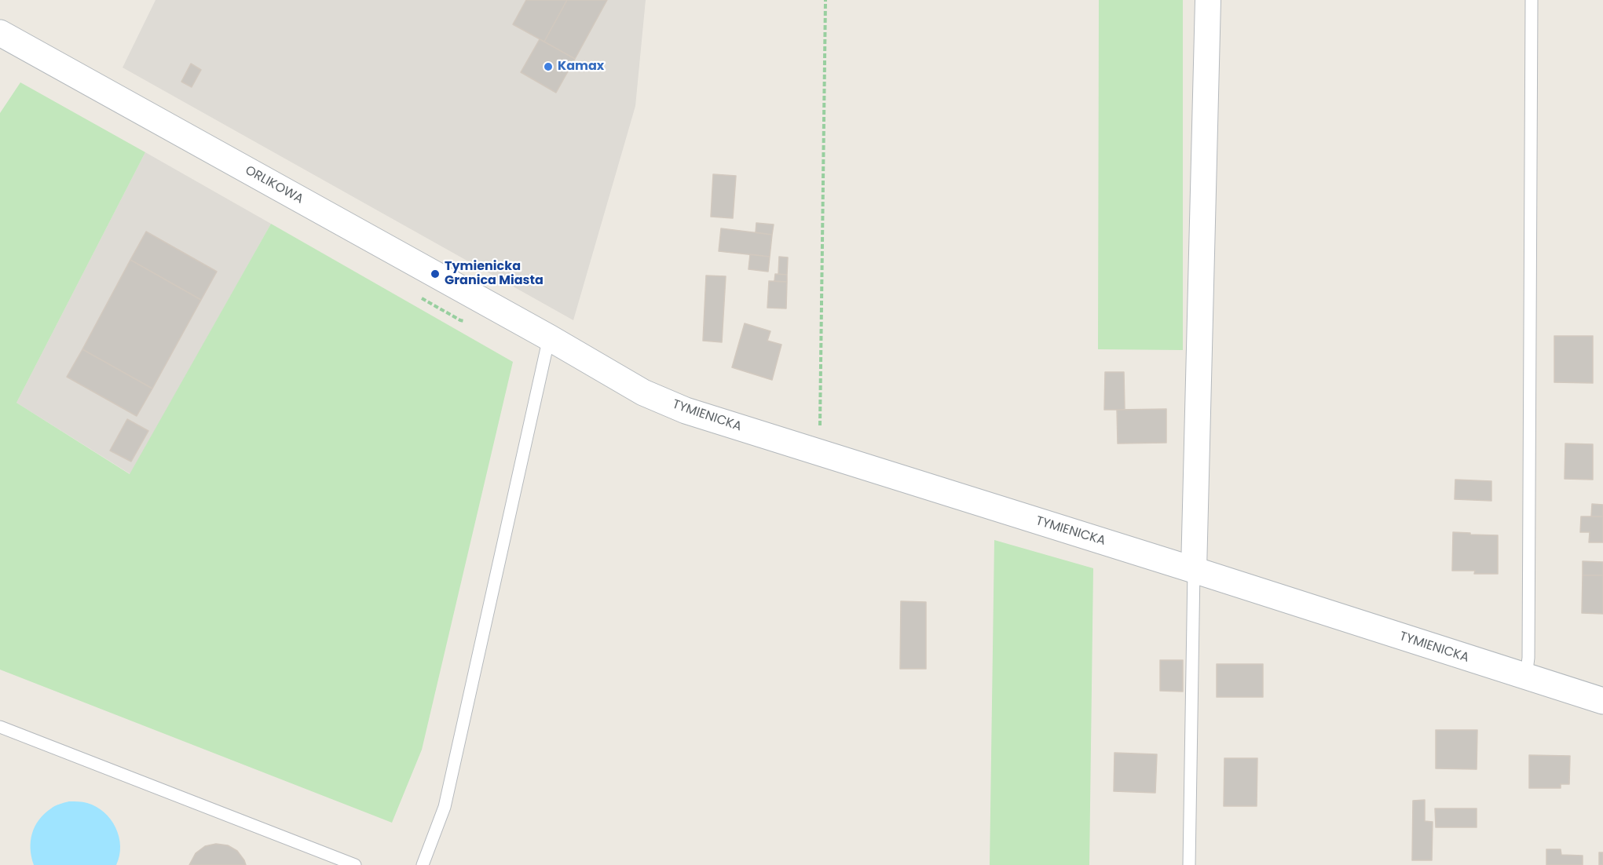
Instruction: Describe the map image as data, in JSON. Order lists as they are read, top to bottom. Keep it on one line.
{"streets":{"street":["ORLIKOWA","TYMIENICKA"]},"crossings":[["ORLIKOWA","TYMIENICKA"]],"places":["Kamax","Tymienicka Granica Miasta"]}
